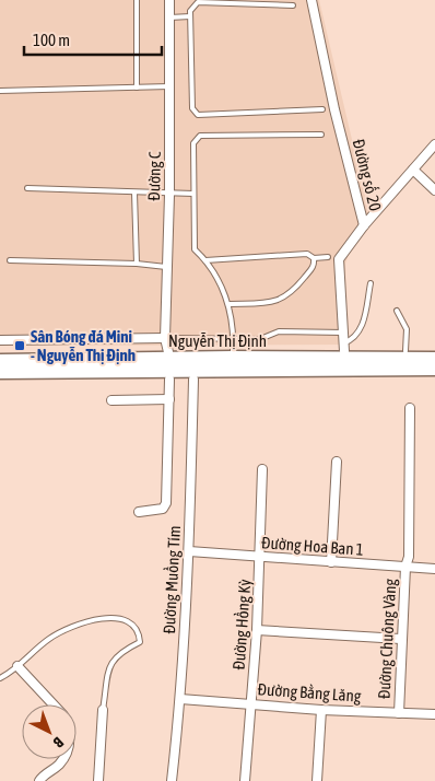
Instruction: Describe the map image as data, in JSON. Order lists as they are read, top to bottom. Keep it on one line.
{"streets":{"main road":["Nguyễn Thị Định"],"street":["Đường số 20","Đường C","Đường Hoa Ban 1","Đường Muồng Tím","Đường Hồng Kỳ","Đường Chuông Vàng","Đường Bằng Lăng"]},"crossings":[["Đường số 20","Nguyễn Thị Định"],["Đường C","Nguyễn Thị Định"],["Nguyễn Thị Định","Đường Muồng Tím"],["Đường Hoa Ban 1","Đường Muồng Tím"],["Đường Hoa Ban 1","Đường Hồng Kỳ"],["Đường Hoa Ban 1","Đường Chuông Vàng"],["Đường Muồng Tím","Đường Bằng Lăng"],["Đường Hồng Kỳ","Đường Bằng Lăng"],["Đường Chuông Vàng","Đường Bằng Lăng"]],"places":{"transit":["Sân Bóng đá Mini - Nguyễn Thị Định"]},"scale_bar":"100 m","north":"bottom right"}
